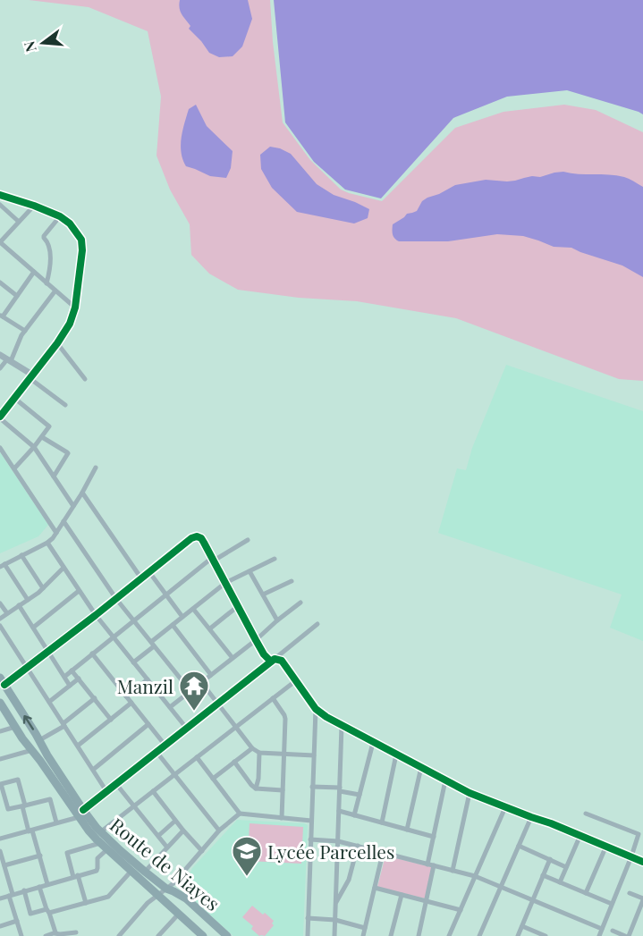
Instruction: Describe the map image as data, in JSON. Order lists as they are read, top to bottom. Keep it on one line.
{"streets":{"main road":["Route de Niayes"]},"places":{"temple":["Manzil"],"school or university":["Lycée Parcelles"]},"north":"left"}
